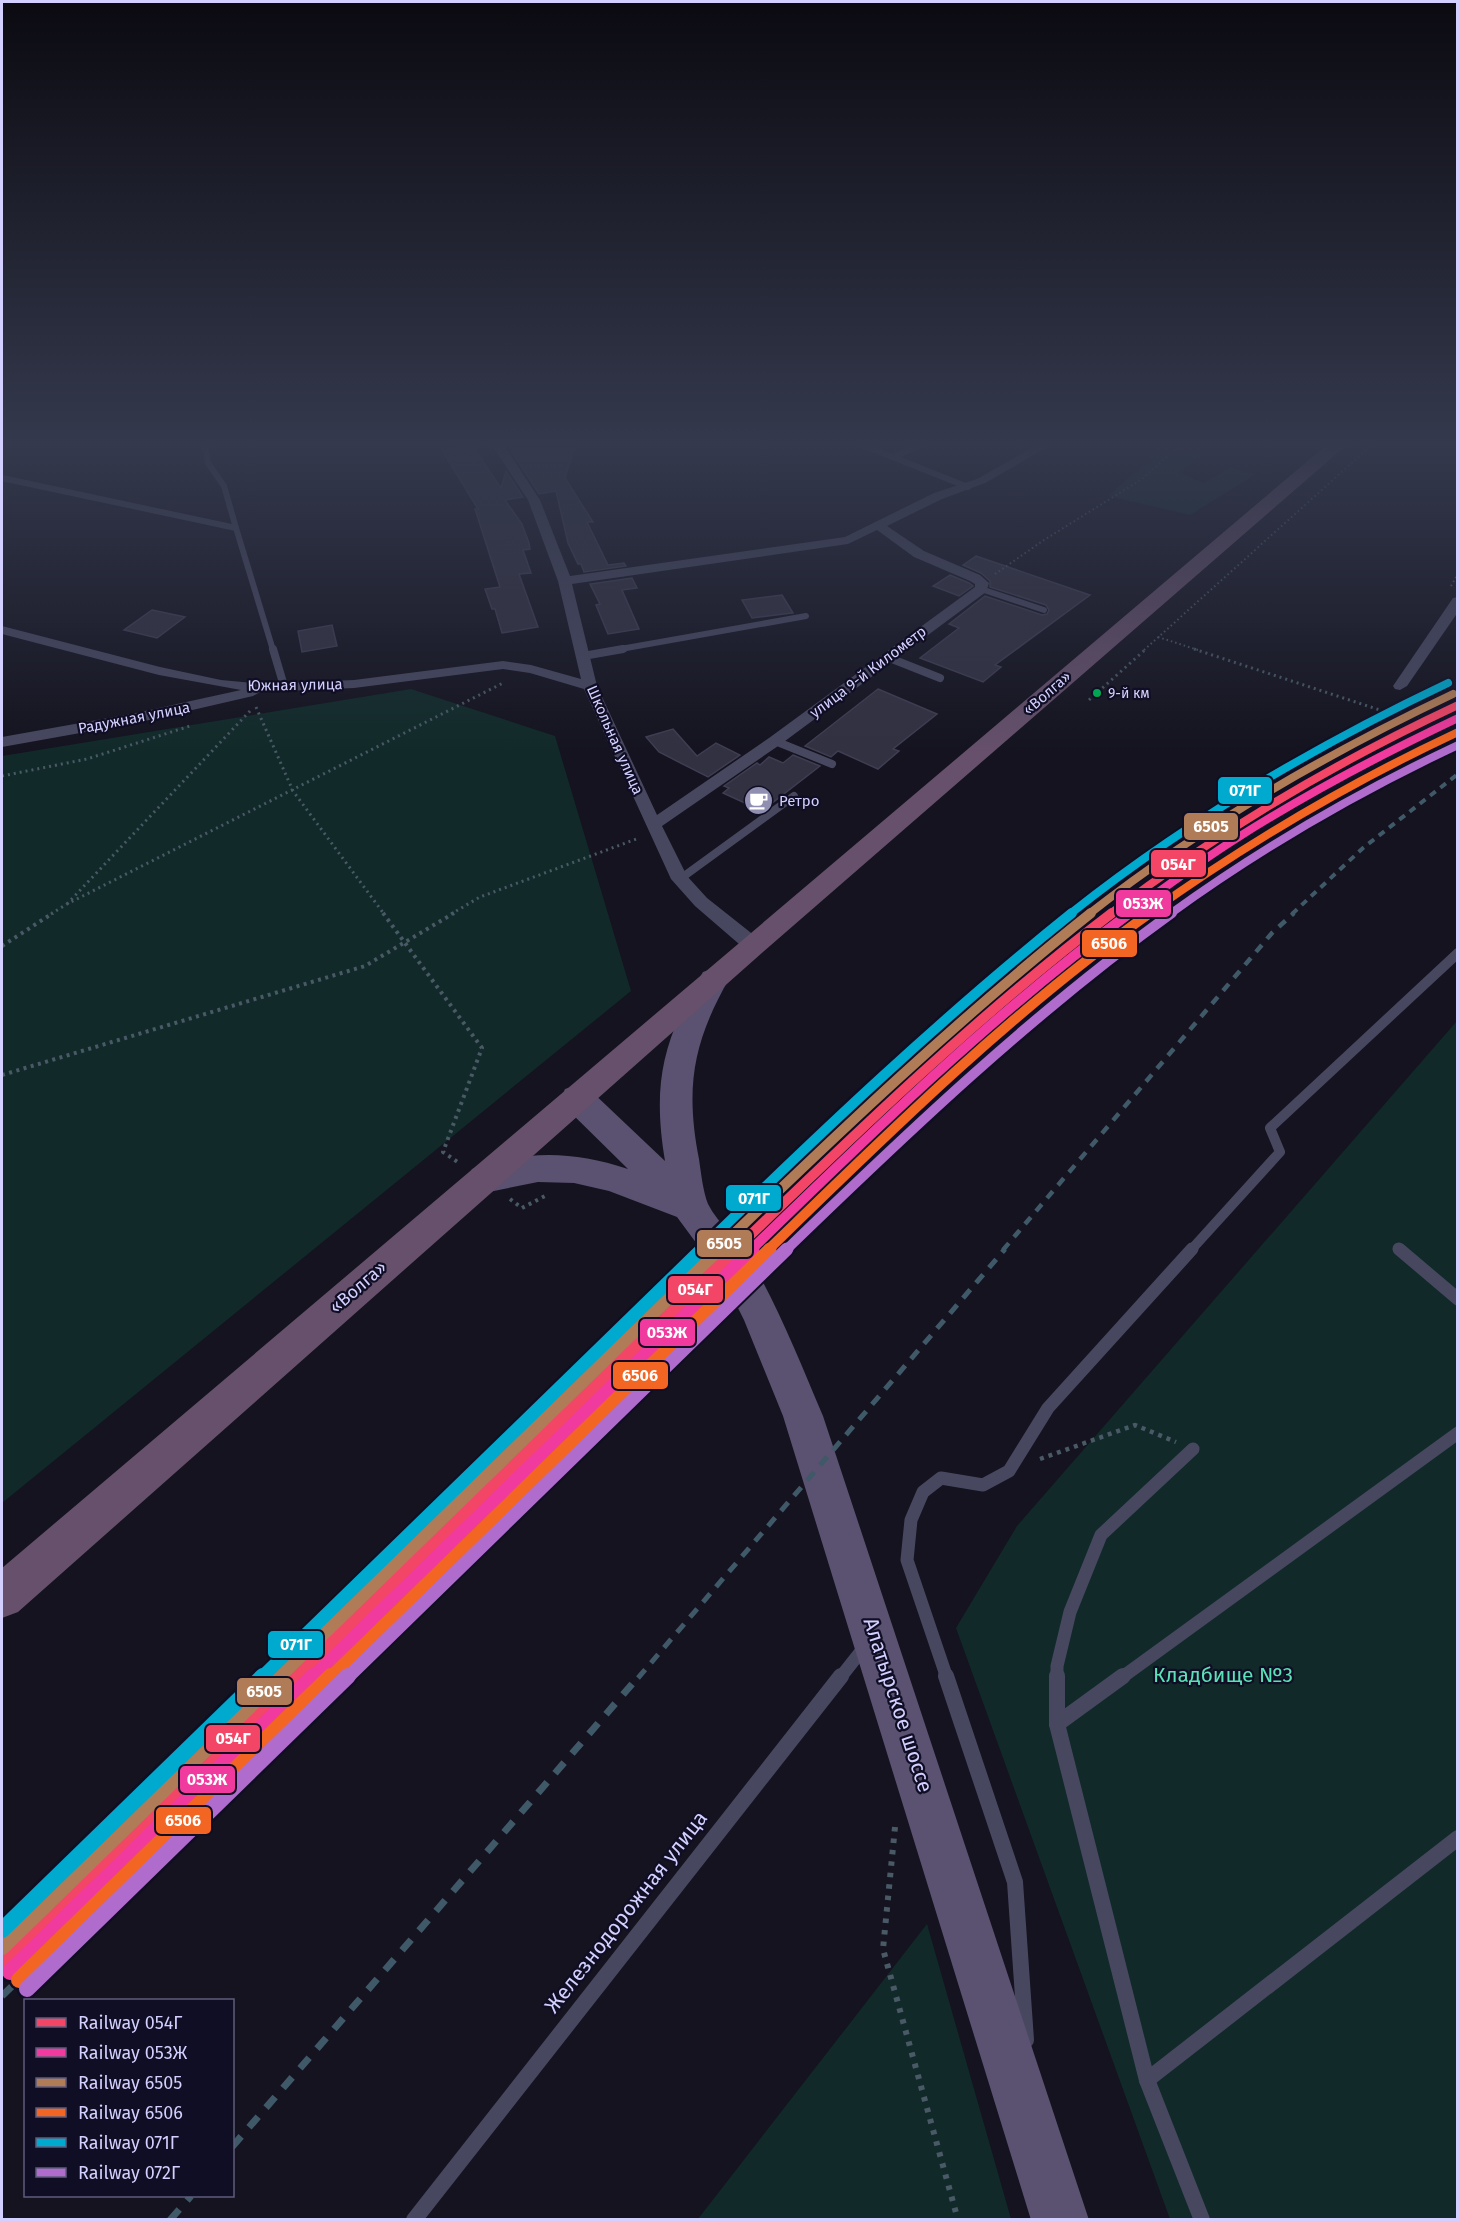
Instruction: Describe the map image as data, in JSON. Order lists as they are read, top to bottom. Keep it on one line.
{"streets":{"highway":["«Волга»"],"main road":["Алатырское шоссе"],"street":["улица 9-й Километр","Южная улица","Радужная улица","Школьная улица"],"lane":["Железнодорожная улица"]},"crossings":[["улица 9-й Километр","Школьная улица"],["Южная улица","Радужная улица"],["Южная улица","Школьная улица"],["«Волга»","Школьная улица"],["«Волга»","Алатырское шоссе"],["Алатырское шоссе","Железнодорожная улица"]],"parks":["Кладбище №3"],"places":{"other":["9-й км"],"cafe":["Ретро"]},"lines":["rail line 071Г","rail line 6505","rail line 054Г","rail line 053Ж","rail line 6506","rail line 072Г"],"legend":["Railway 054Г","Railway 053Ж","Railway 6505","Railway 6506","Railway 071Г","Railway 072Г"]}
